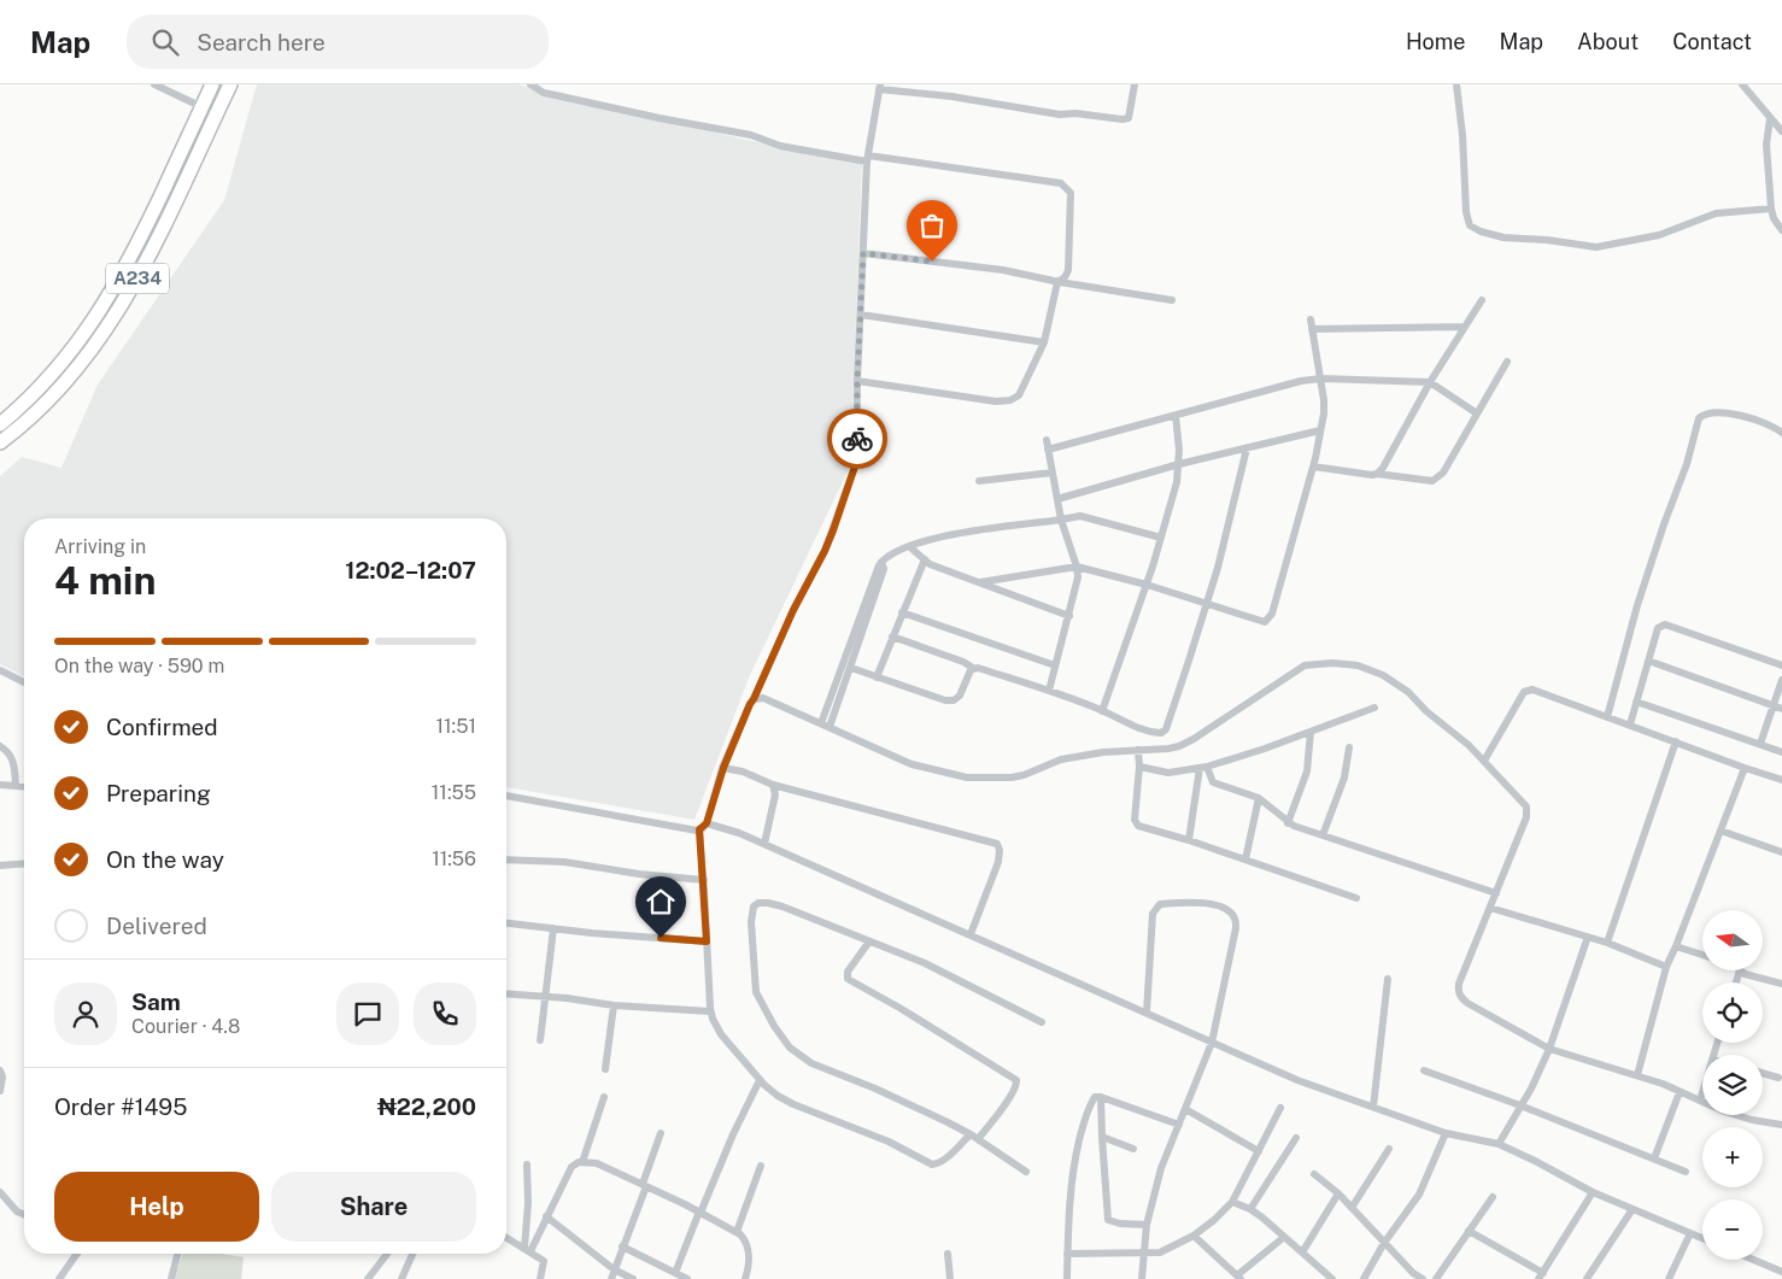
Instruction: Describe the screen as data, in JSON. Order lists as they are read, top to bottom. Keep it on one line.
{"streets":{"highway":["A234"]},"north":"left","page":{"header":"Map","search":"Search here","nav":["Home","Map","About","Contact"],"heading":["4 min","Arriving in","12:02–12:07"],"panel":["Sam","Courier · 4.8","Order #1495","₦22,200"],"bar":"On the way · 590 m","list":[["Confirmed","11:51"],["Preparing","11:55"],["On the way","11:56"],"Delivered"],"map_buttons":["+","−"],"buttons":["Help","Share"]}}
